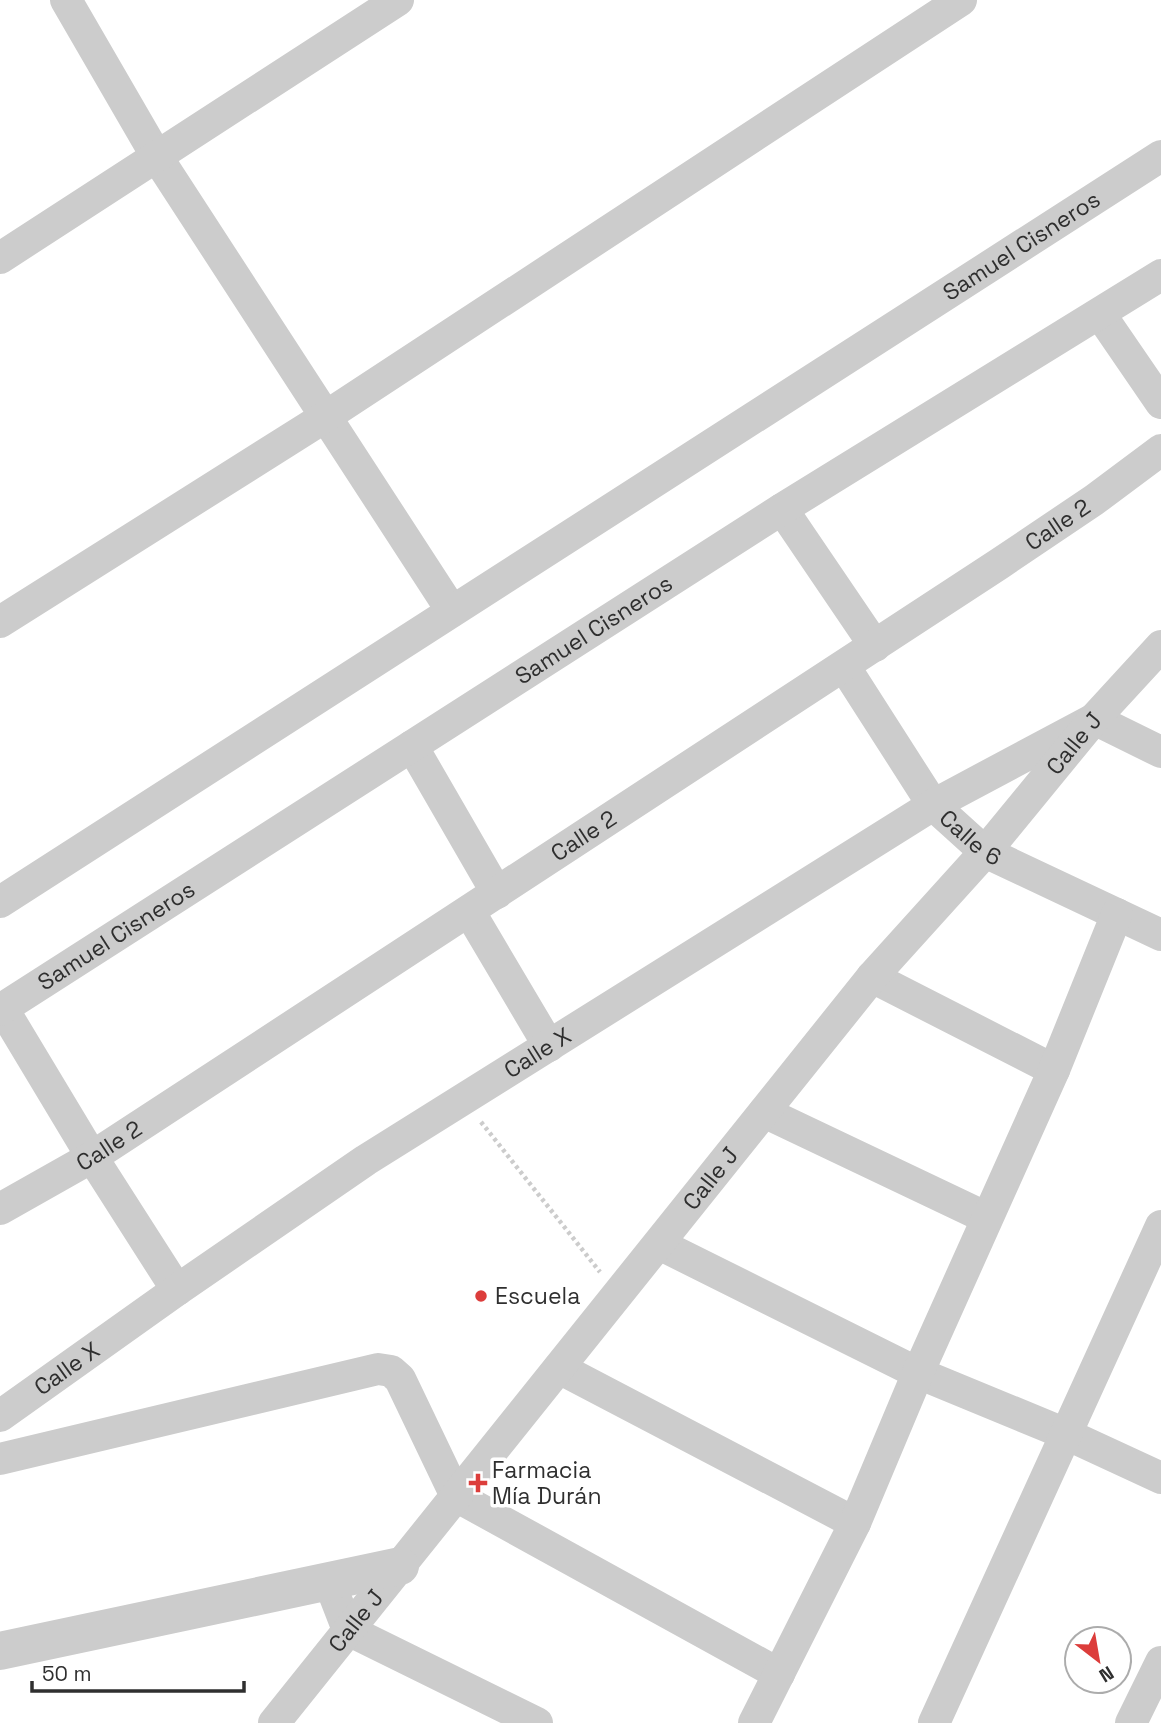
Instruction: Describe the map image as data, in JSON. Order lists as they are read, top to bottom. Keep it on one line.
{"streets":{"street":["Samuel Cisneros","Calle 2","Calle J","Calle 6","Calle X"]},"crossings":[["Calle 2","Calle 6"],["Calle J","Calle 6"],["Calle J","Calle X"],["Calle 6","Calle X"]],"places":{"other":["Escuela"],"health":["Farmacia Mía Durán"]},"scale_bar":"50 m","north":"bottom right"}
